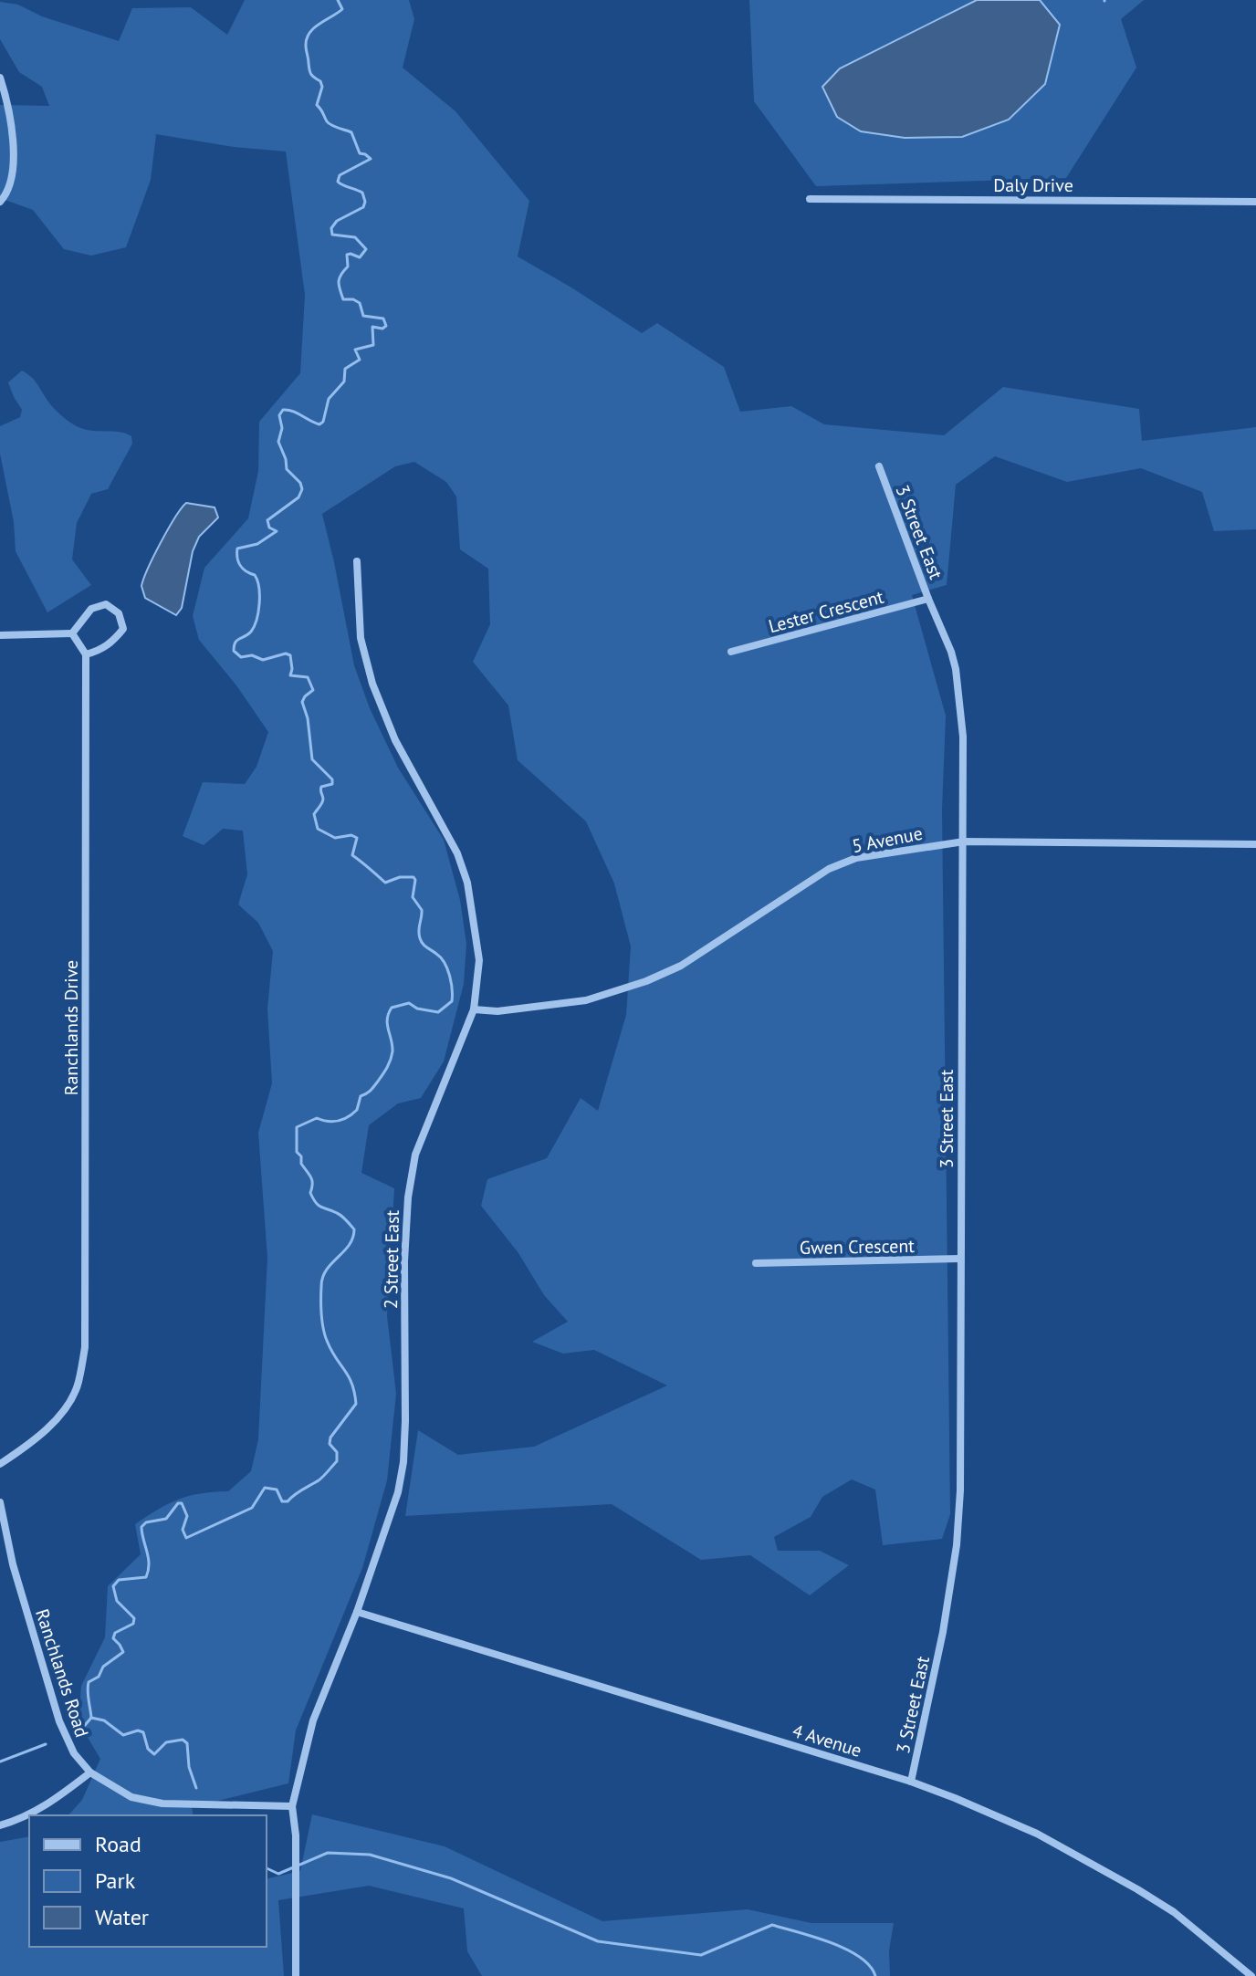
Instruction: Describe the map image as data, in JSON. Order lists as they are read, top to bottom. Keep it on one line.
{"streets":{"street":["Daly Drive","3 Street East","Lester Crescent","5 Avenue","Ranchlands Drive","Gwen Crescent","2 Street East","Ranchlands Road","4 Avenue"]},"crossings":[["3 Street East","Lester Crescent"],["3 Street East","5 Avenue"],["3 Street East","Gwen Crescent"],["3 Street East","4 Avenue"],["5 Avenue","2 Street East"],["2 Street East","Ranchlands Road"],["2 Street East","4 Avenue"]],"legend":["Road","Park","Water"]}
